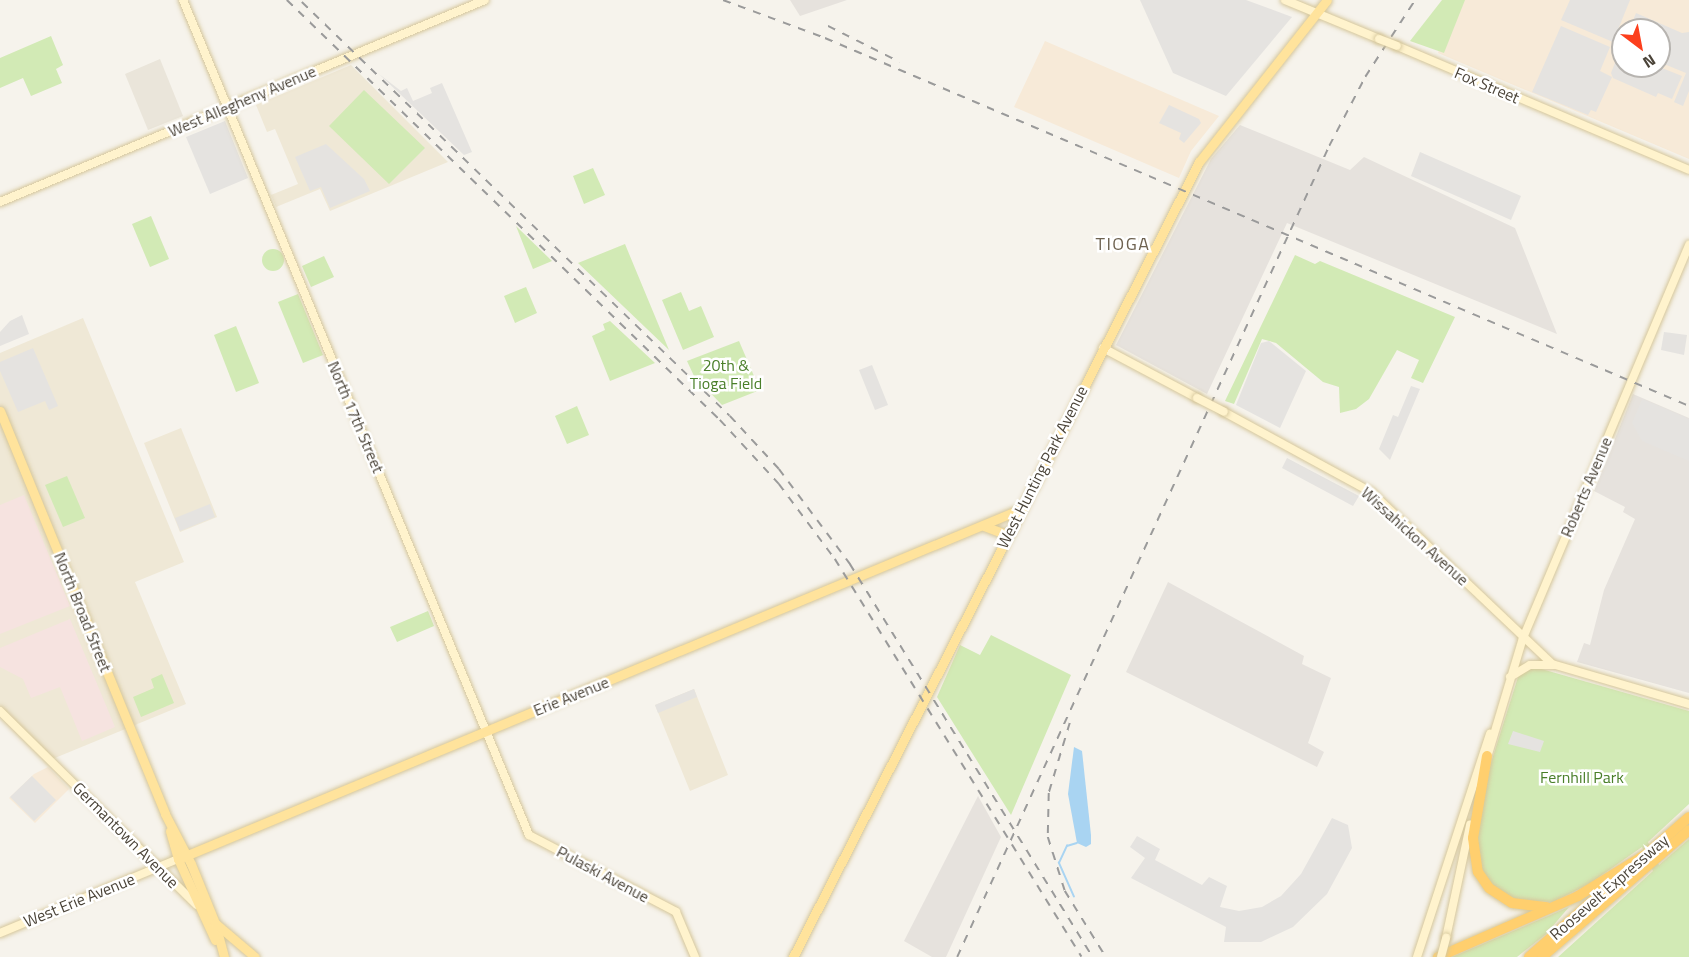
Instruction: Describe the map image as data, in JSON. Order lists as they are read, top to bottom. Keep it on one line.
{"streets":{"highway":["Roosevelt Expressway"],"main road":["West Hunting Park Avenue","North Broad Street","Erie Avenue","Germantown Avenue"],"street":["Fox Street","West Allegheny Avenue","North 17th Street","Roberts Avenue","Wissahickon Avenue","Pulaski Avenue","West Erie Avenue"]},"crossings":[["Fox Street","West Hunting Park Avenue"],["West Allegheny Avenue","North 17th Street"],["North 17th Street","Erie Avenue"],["North 17th Street","Pulaski Avenue"],["West Hunting Park Avenue","Wissahickon Avenue"],["West Hunting Park Avenue","Erie Avenue"],["Roberts Avenue","Wissahickon Avenue"],["North Broad Street","Erie Avenue"],["North Broad Street","Germantown Avenue"],["Erie Avenue","Germantown Avenue"],["Erie Avenue","West Erie Avenue"],["Germantown Avenue","West Erie Avenue"]],"districts":["TIOGA"],"parks":["20th & Tioga Field","Fernhill Park"],"north":"bottom right"}
